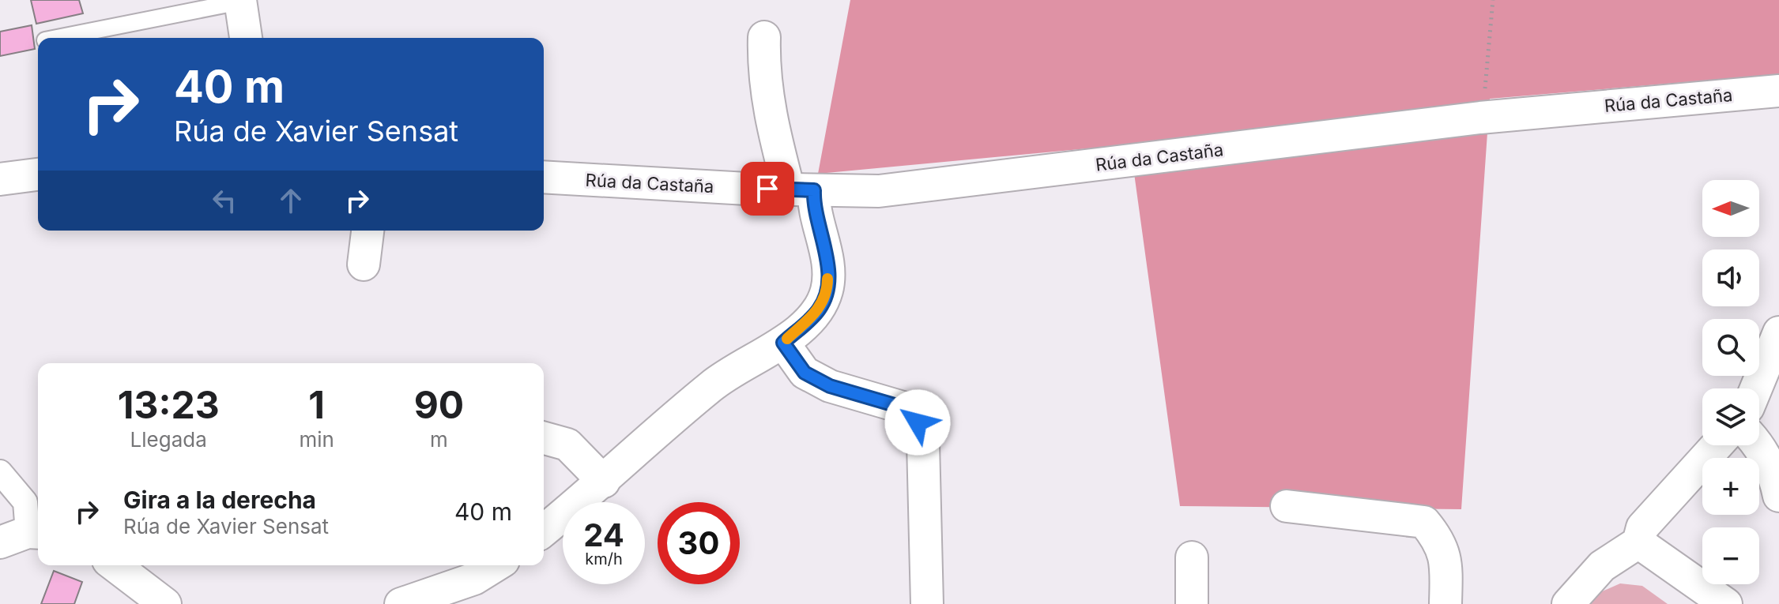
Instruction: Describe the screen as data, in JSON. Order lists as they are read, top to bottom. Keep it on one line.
{"streets":{"street":["Rúa da Castaña"]},"north":"left","page":{"turn":["40 m","Rúa de Xavier Sensat"],"map_buttons":["+","−"],"eta":["13:23","Llegada","1","min","90","m"],"list":[{"name":"Gira a la derecha","note":"Rúa de Xavier Sensat","value":"40 m"}],"speed":"24 km/h","limit":"30"}}
